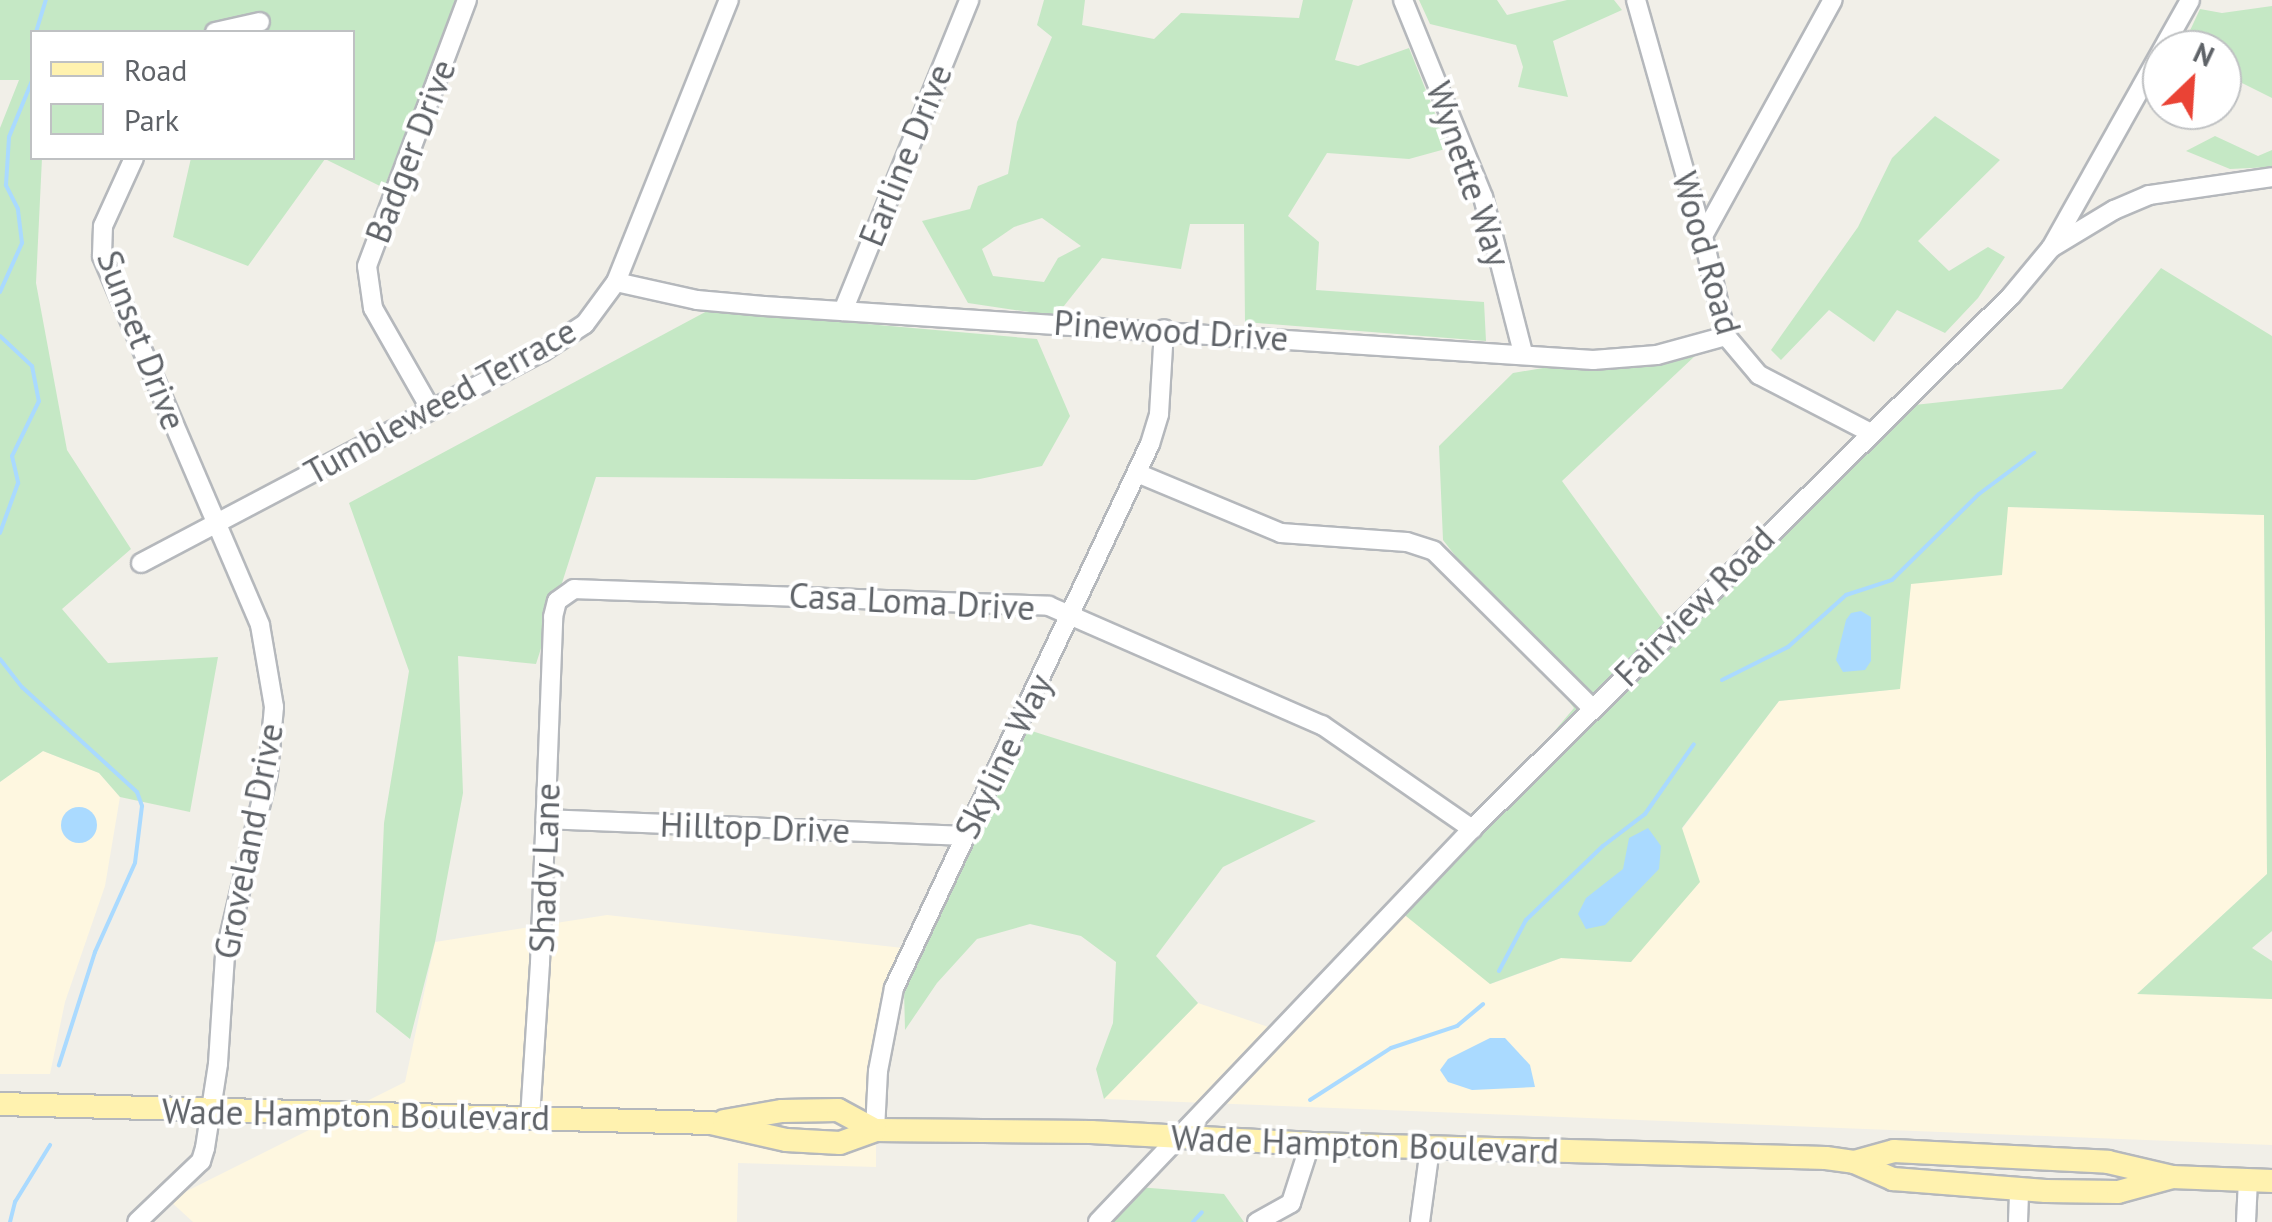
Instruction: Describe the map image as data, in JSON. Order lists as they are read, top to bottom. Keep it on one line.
{"streets":{"main road":["Wade Hampton Boulevard"],"street":["Badger Drive","Earline Drive","Wynette Way","Wood Road","Pinewood Drive","Sunset Drive","Tumbleweed Terrace","Casa Loma Drive","Fairview Road","Skyline Way","Hilltop Drive","Groveland Drive","Shady Lane"]},"crossings":[["Badger Drive","Tumbleweed Terrace"],["Earline Drive","Pinewood Drive"],["Wynette Way","Pinewood Drive"],["Wood Road","Pinewood Drive"],["Wood Road","Fairview Road"],["Pinewood Drive","Tumbleweed Terrace"],["Pinewood Drive","Skyline Way"],["Sunset Drive","Tumbleweed Terrace"],["Sunset Drive","Groveland Drive"],["Tumbleweed Terrace","Groveland Drive"],["Casa Loma Drive","Fairview Road"],["Casa Loma Drive","Skyline Way"],["Casa Loma Drive","Shady Lane"],["Fairview Road","Wade Hampton Boulevard"],["Skyline Way","Hilltop Drive"],["Skyline Way","Wade Hampton Boulevard"],["Hilltop Drive","Shady Lane"],["Groveland Drive","Wade Hampton Boulevard"],["Shady Lane","Wade Hampton Boulevard"]],"legend":["Road","Park"],"north":"top right"}
